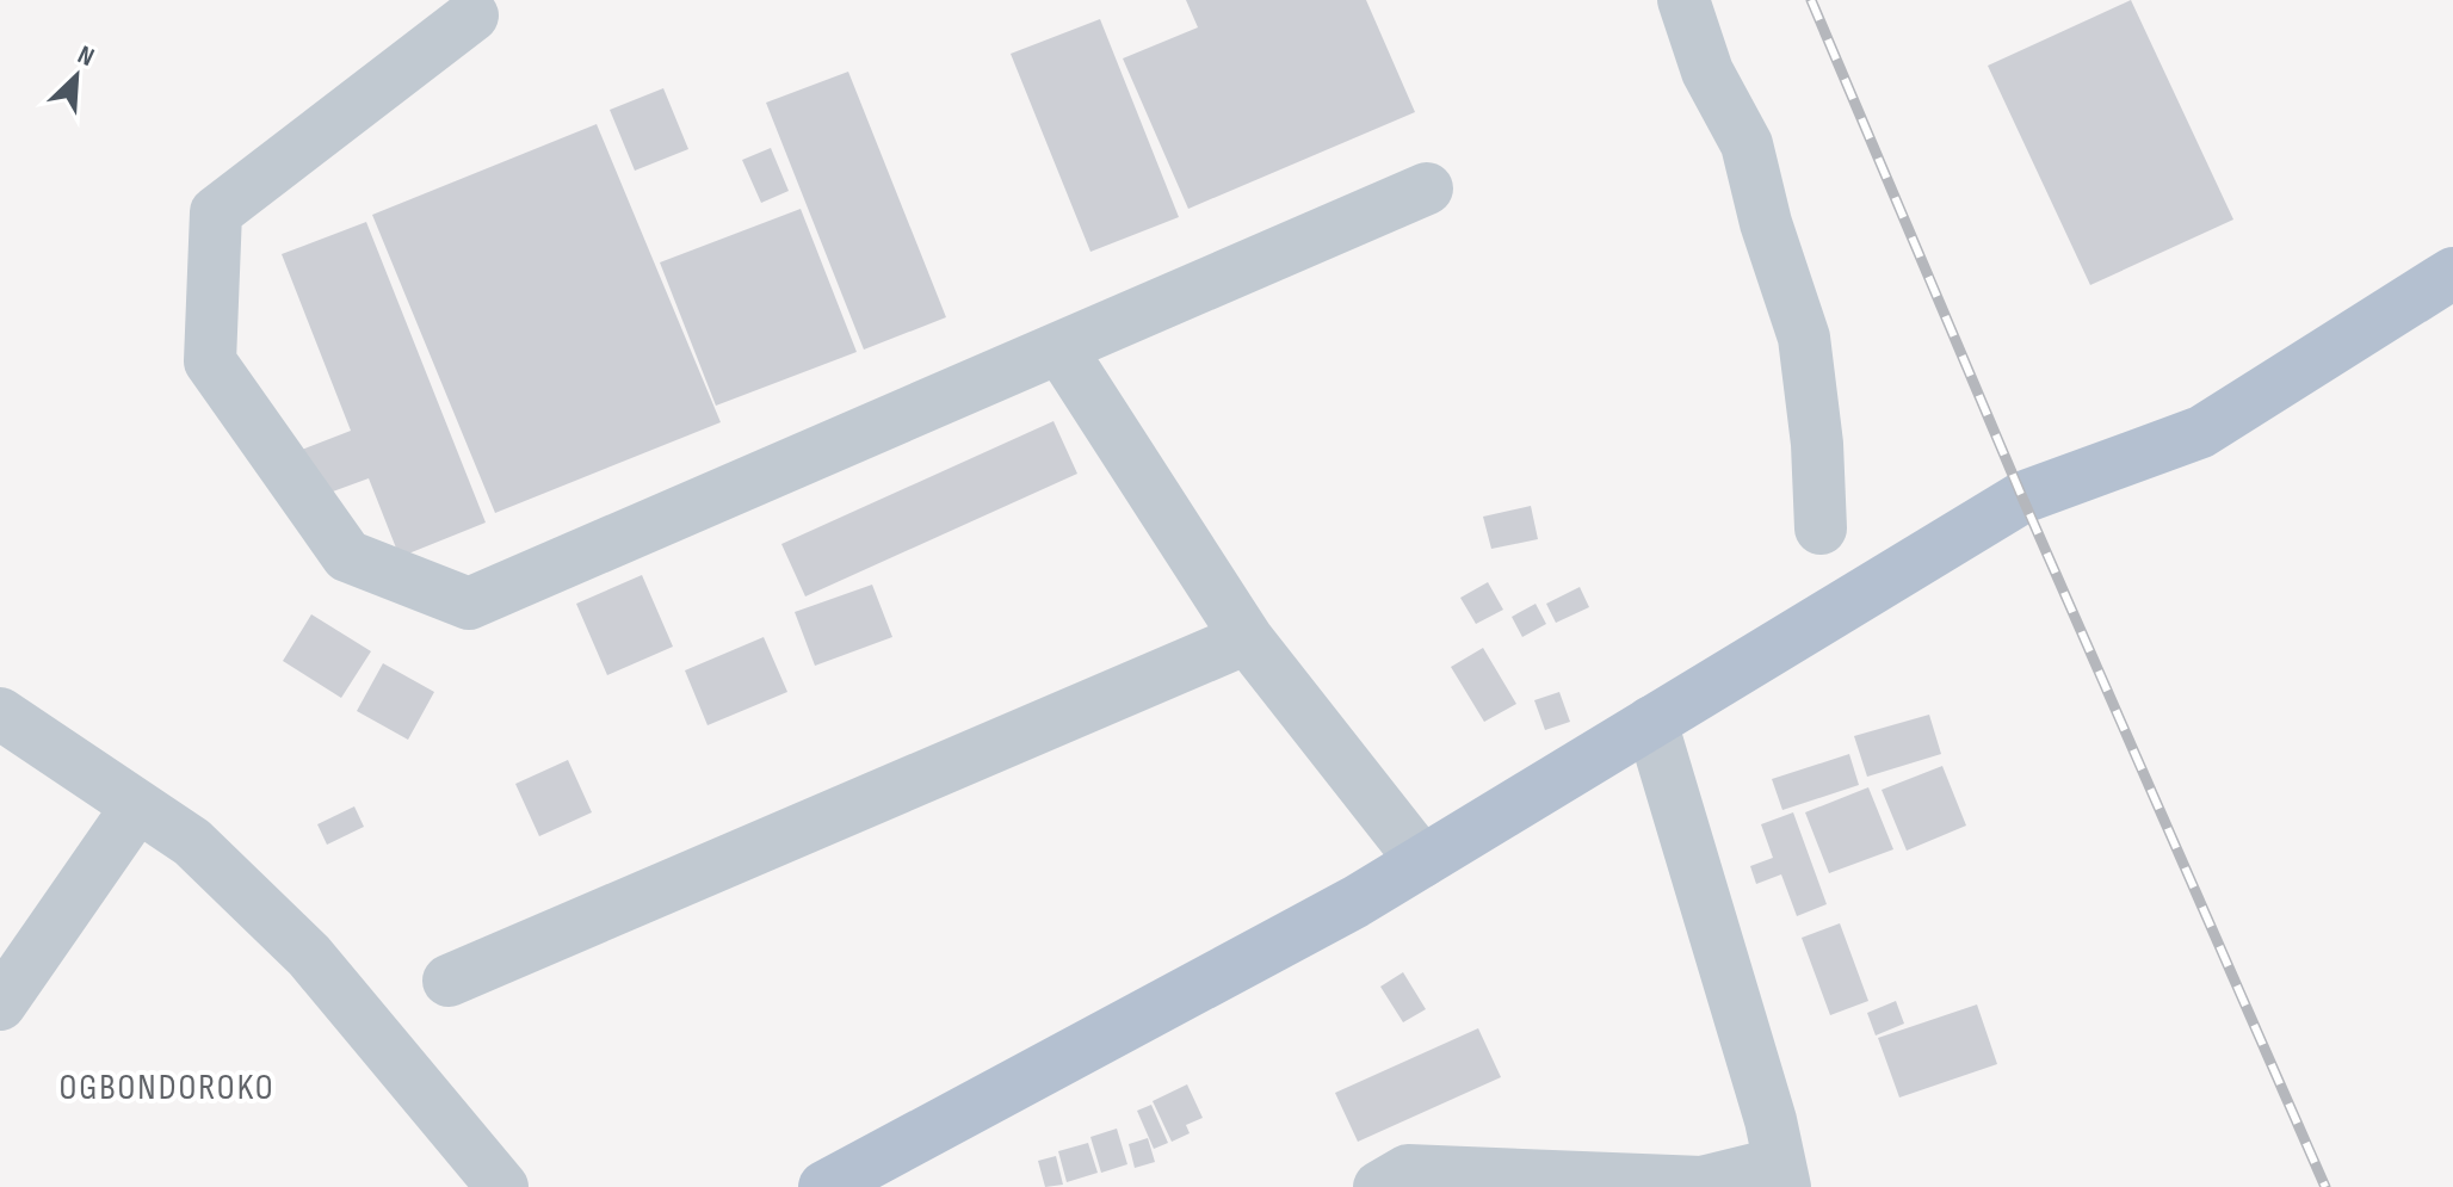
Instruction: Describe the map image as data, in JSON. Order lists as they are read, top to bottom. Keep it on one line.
{"districts":["OGBONDOROKO"],"north":"top right"}
